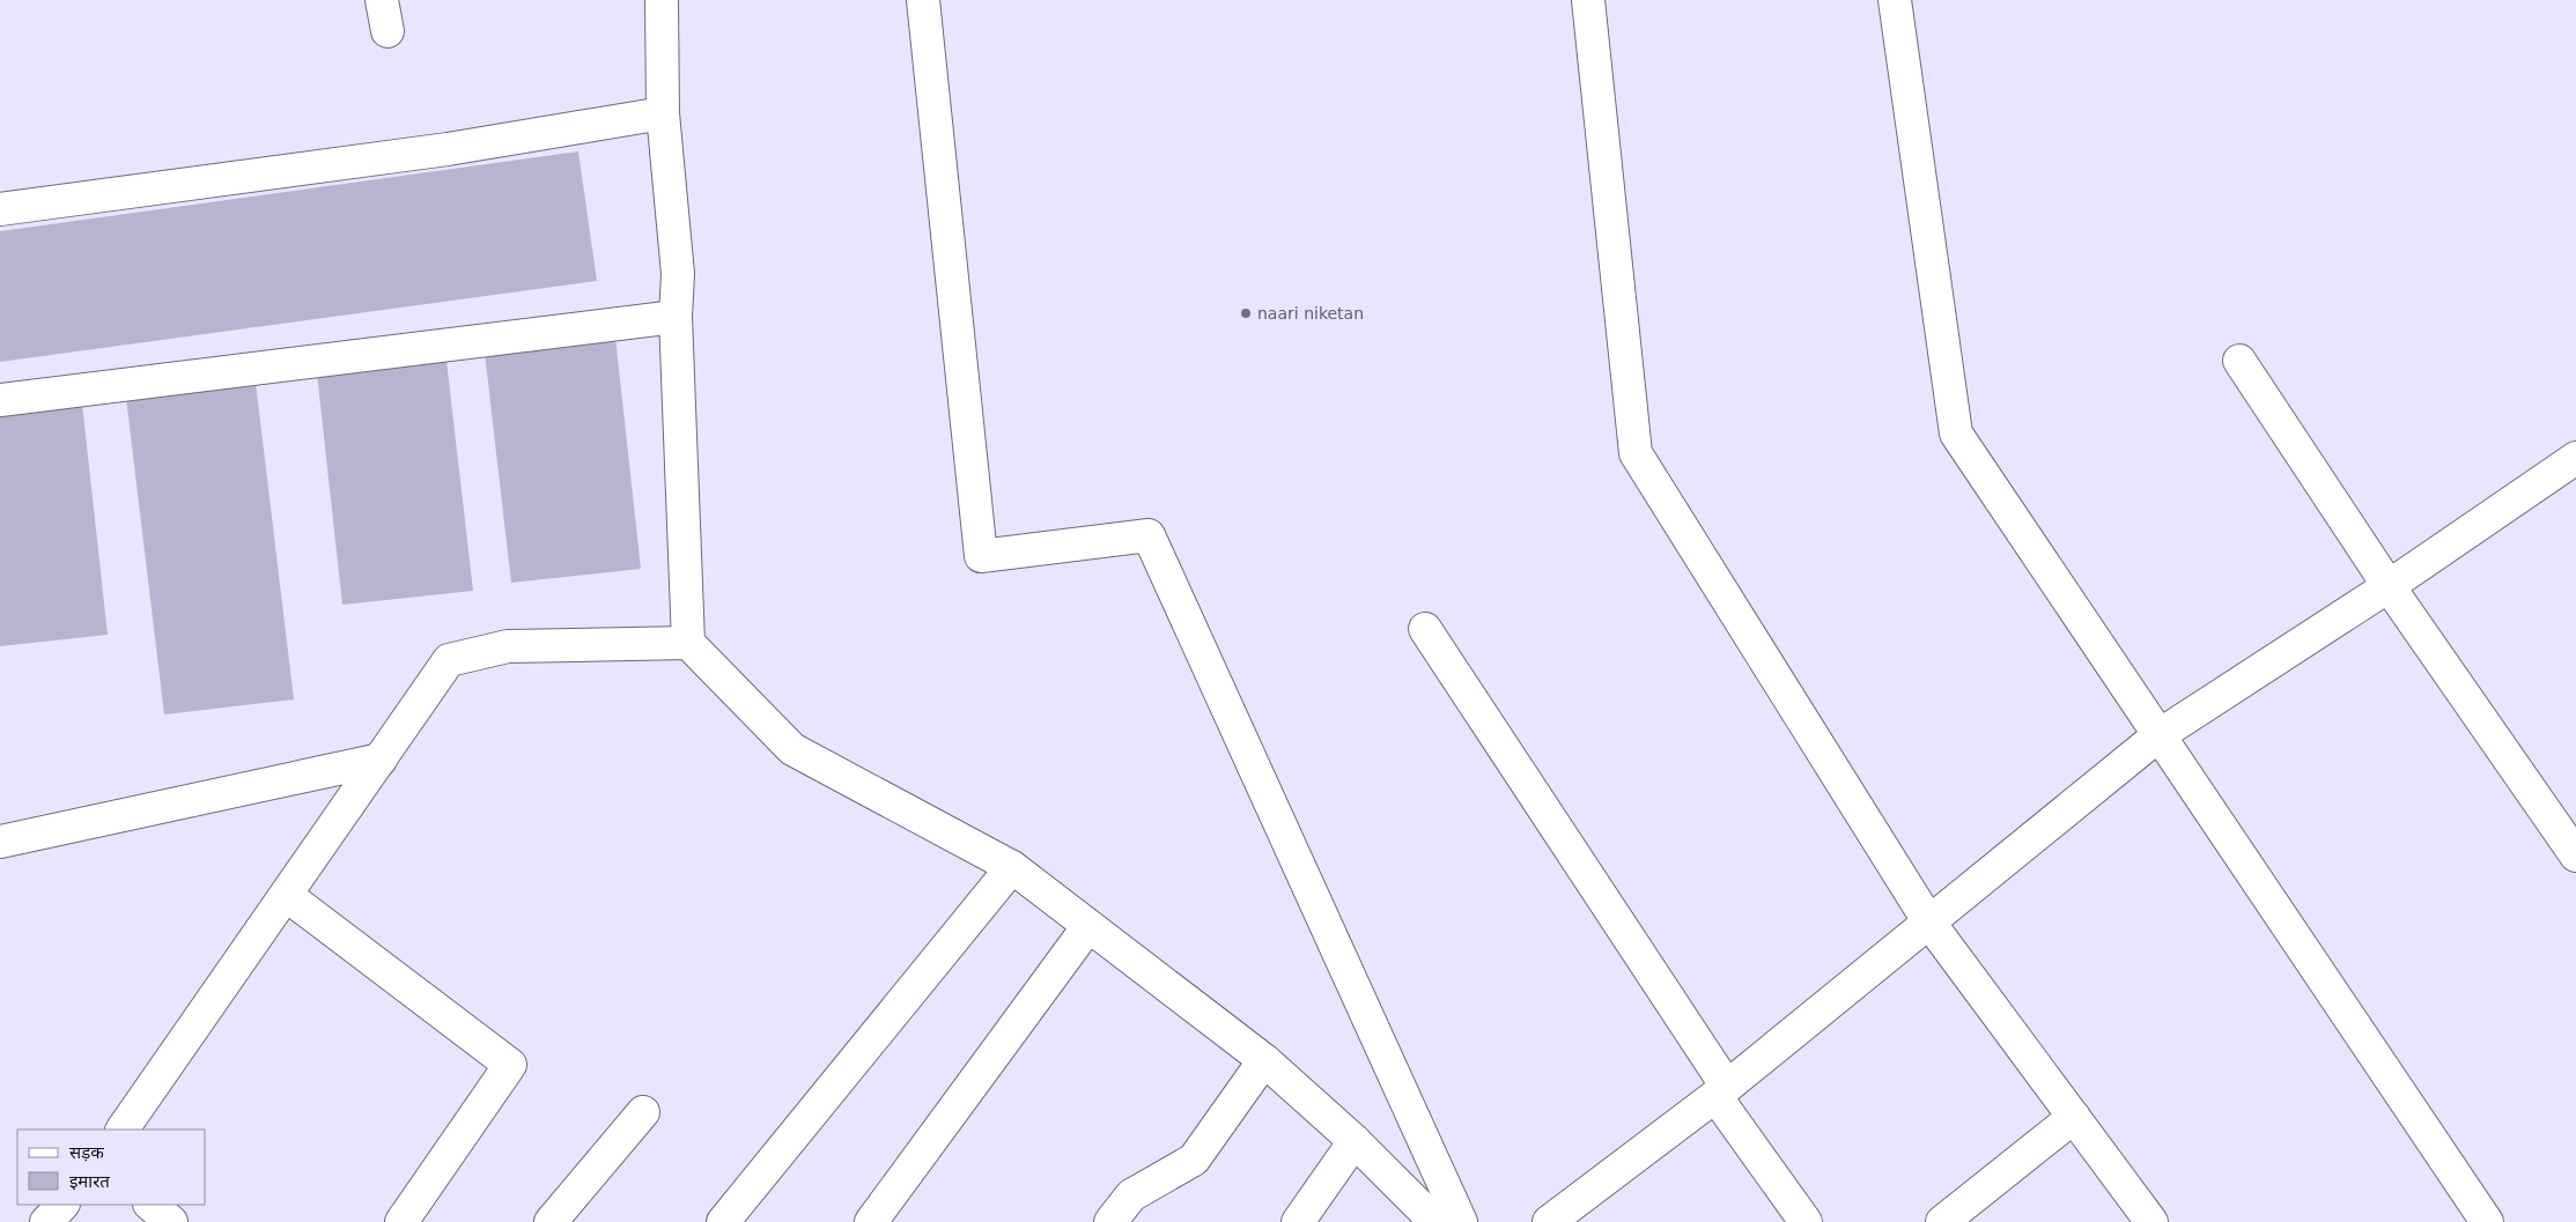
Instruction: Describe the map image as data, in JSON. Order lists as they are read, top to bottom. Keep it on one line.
{"places":["naari niketan"],"legend":["सड़क","इमारत"]}
